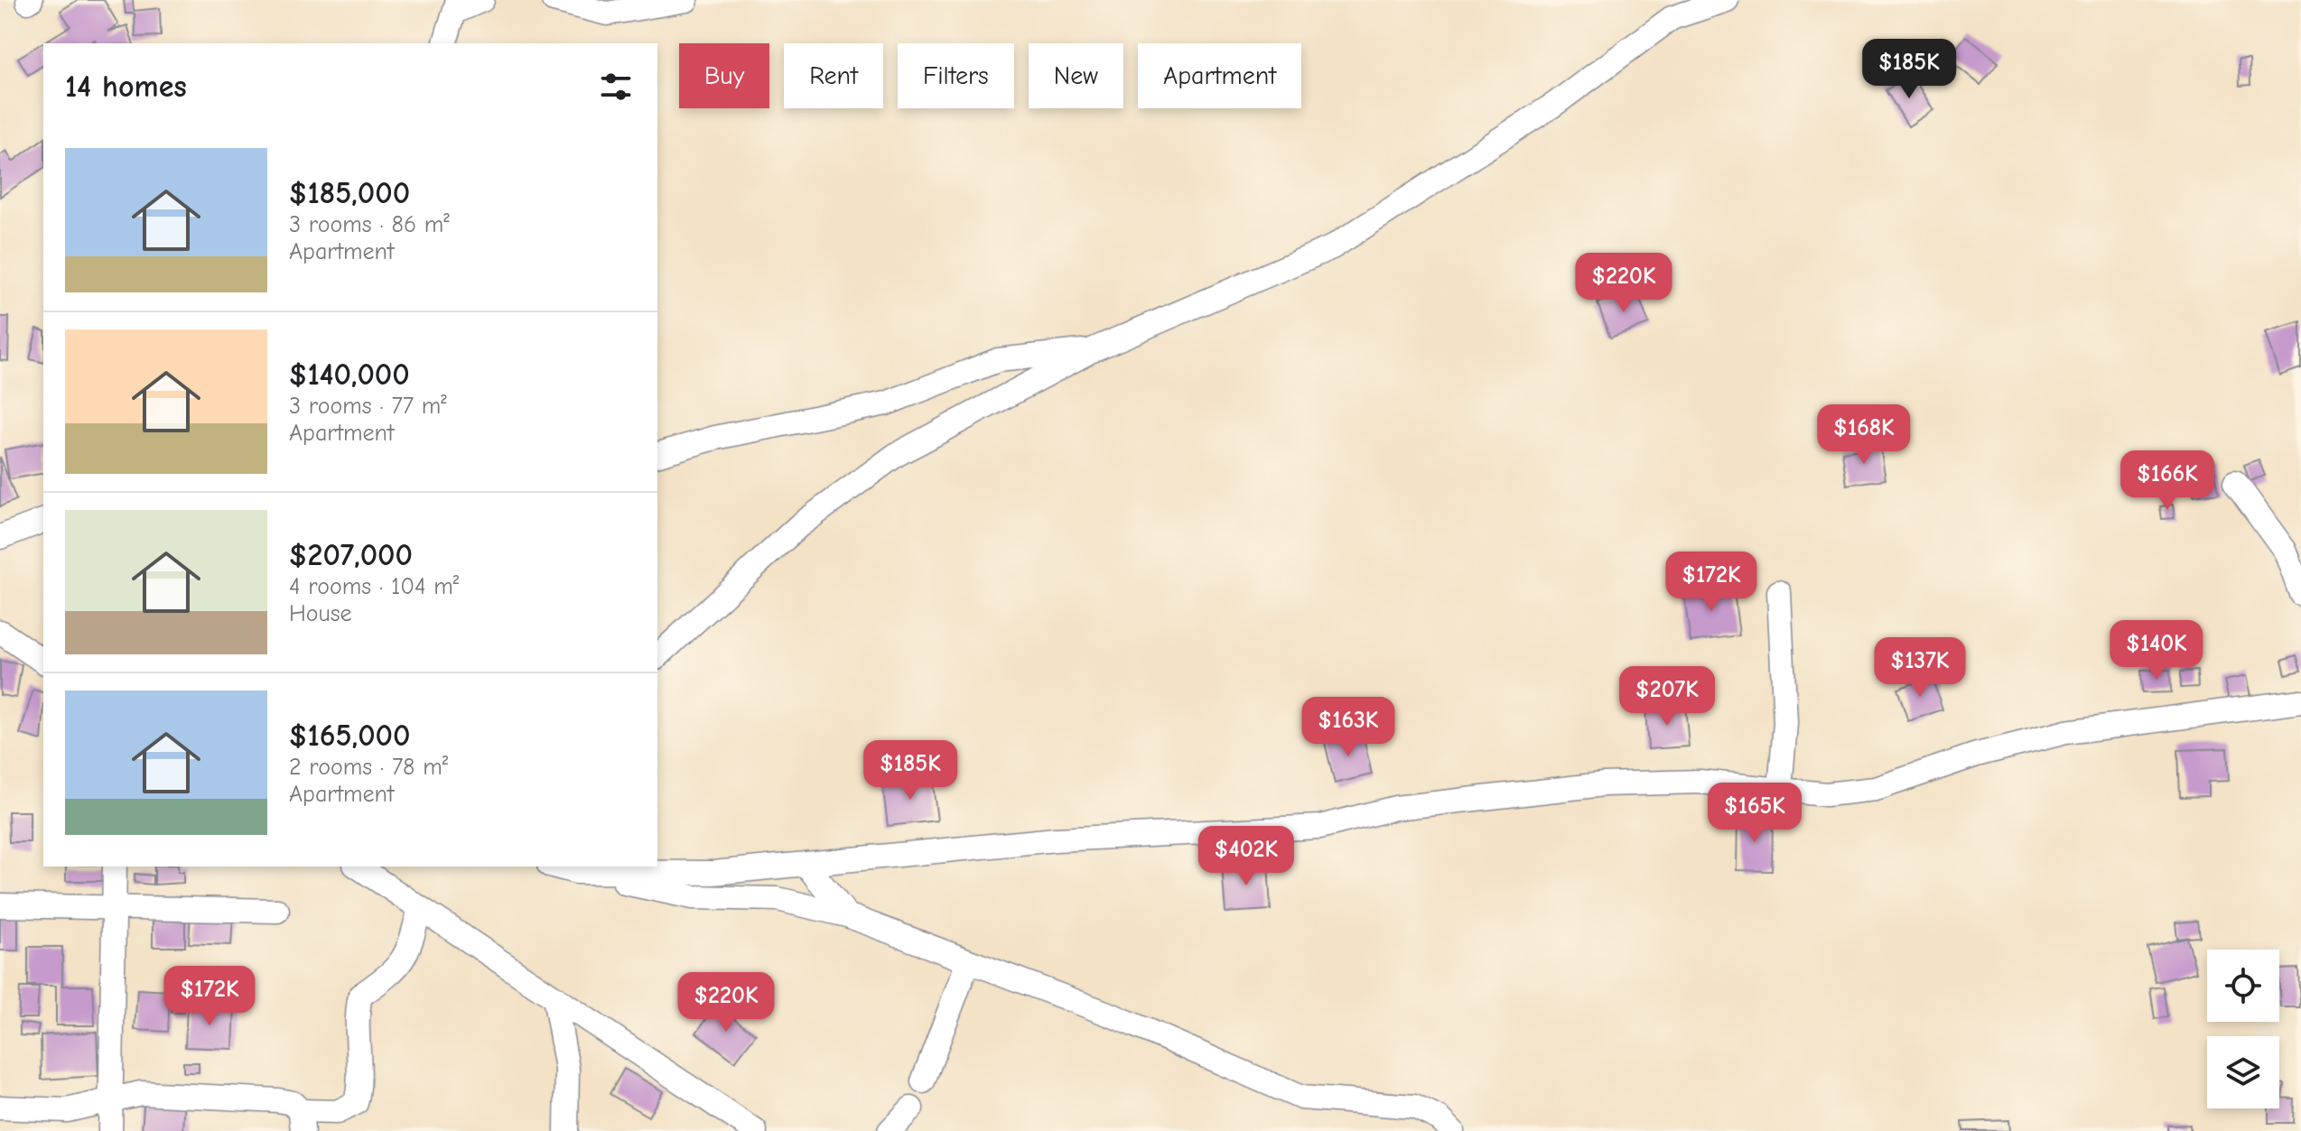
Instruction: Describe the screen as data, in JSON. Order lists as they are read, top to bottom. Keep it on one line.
{"page":{"price":["$185K","$220K","$168K","$166K","$172K","$140K","$137K","$207K","$163K","$185K","$165K","$402K","$172K","$220K"],"chip":["Buy","Rent","Filters","New","Apartment"],"heading":"14 homes","list":[{"name":"$185,000","note":"3 rooms · 86 m² · Apartment"},{"name":"$140,000","note":"3 rooms · 77 m² · Apartment"},{"name":"$207,000","note":"4 rooms · 104 m² · House"},{"name":"$165,000","note":"2 rooms · 78 m² · Apartment"}]}}
